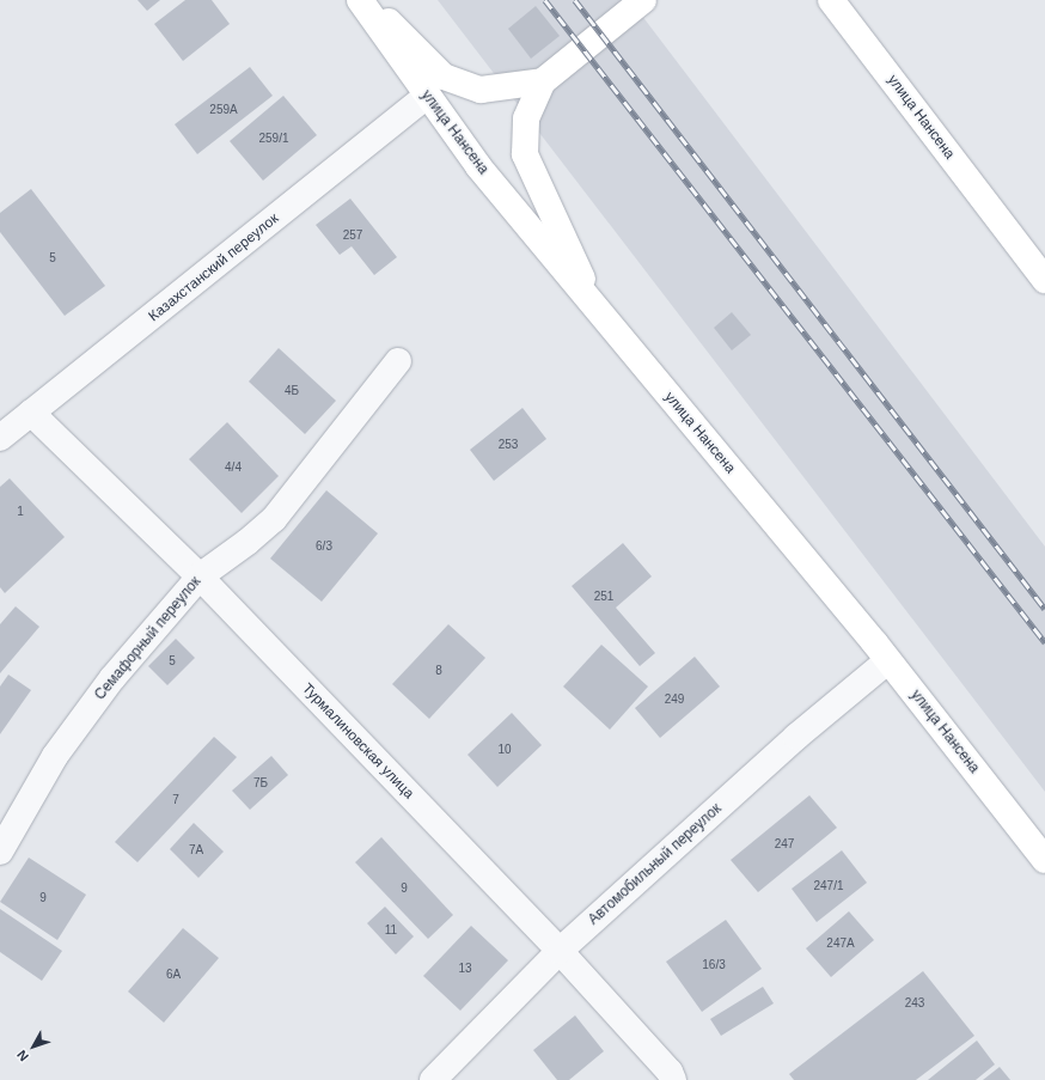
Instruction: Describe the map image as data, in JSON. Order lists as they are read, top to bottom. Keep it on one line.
{"streets":{"main road":["улица Нансена"],"street":["Казахстанский переулок","Семафорный переулок","Турмалиновская улица","Автомобильный переулок"]},"crossings":[["улица Нансена","Казахстанский переулок"],["улица Нансена","Автомобильный переулок"],["Казахстанский переулок","Турмалиновская улица"],["Семафорный переулок","Турмалиновская улица"],["Турмалиновская улица","Автомобильный переулок"]],"house_numbers":["259А","259/1","257","5","4Б","253","4/4","1","6/3","251","5","8","249","10","7Б","7","247","7А","247/1","9","9","11","247А","16/3","13","6А","243"],"north":"bottom left"}
